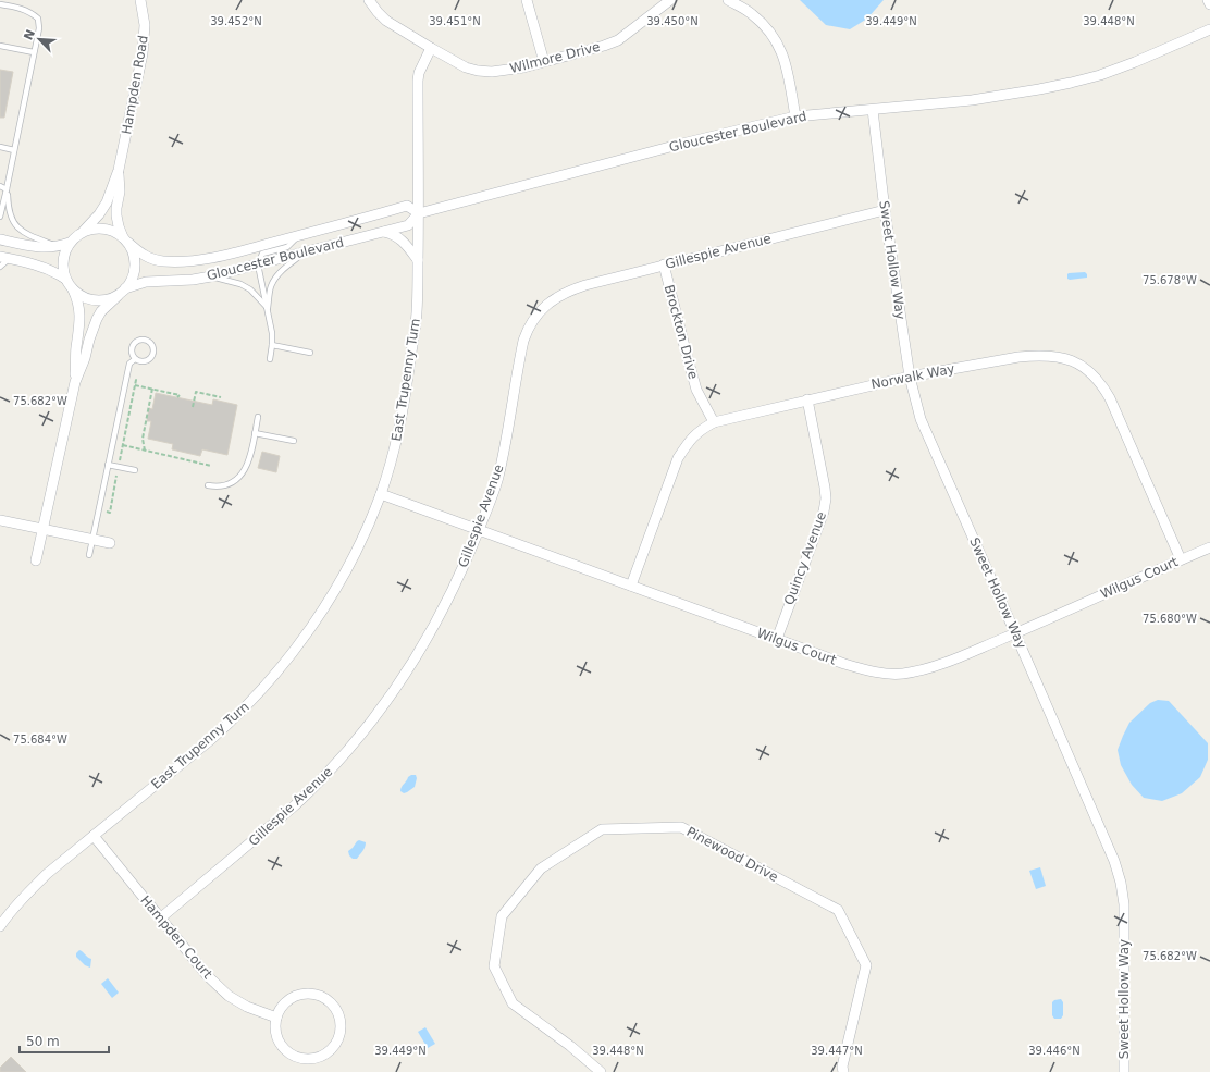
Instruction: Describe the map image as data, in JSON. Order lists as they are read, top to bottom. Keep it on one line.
{"streets":{"street":["Wilmore Drive","Hampden Road","Gloucester Boulevard","Gillespie Avenue","Sweet Hollow Way","Brockton Drive","Norwalk Way","East Trupenny Turn","Quincy Avenue","Wilgus Court","Pinewood Drive","Hampden Court"]},"crossings":[["Wilmore Drive","East Trupenny Turn"],["Hampden Road","Gloucester Boulevard"],["Gloucester Boulevard","Sweet Hollow Way"],["Gloucester Boulevard","East Trupenny Turn"],["Gillespie Avenue","Sweet Hollow Way"],["Gillespie Avenue","Brockton Drive"],["Gillespie Avenue","Wilgus Court"],["Gillespie Avenue","Hampden Court"],["Sweet Hollow Way","Norwalk Way"],["Sweet Hollow Way","Wilgus Court"],["Brockton Drive","Norwalk Way"],["Norwalk Way","Quincy Avenue"],["Norwalk Way","Wilgus Court"],["East Trupenny Turn","Wilgus Court"],["East Trupenny Turn","Hampden Court"],["Quincy Avenue","Wilgus Court"]],"scale_bar":"50 m","north":"top left","coordinates":["39.452°N","39.451°N","39.450°N","39.449°N","39.448°N","75.678°W","75.682°W","75.680°W","75.684°W","39.447°N","39.446°N"]}
